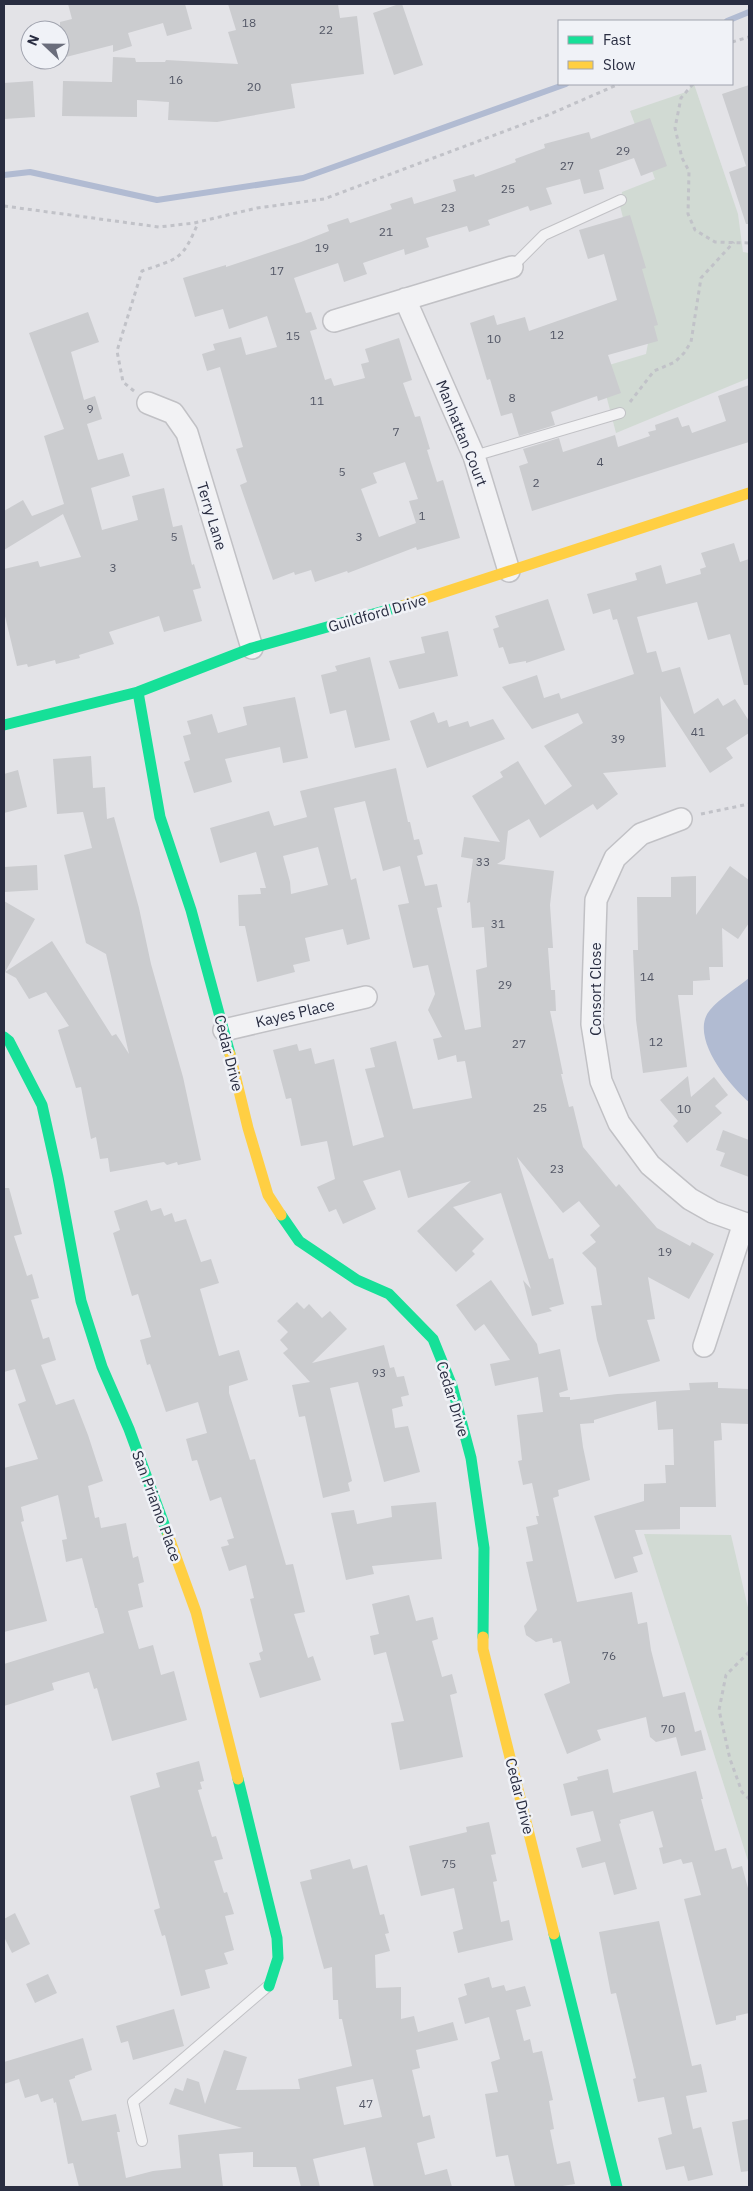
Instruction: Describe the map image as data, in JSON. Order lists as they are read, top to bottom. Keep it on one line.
{"streets":{"street":["Manhattan Court","Terry Lane","Guildford Drive","Consort Close","Kayes Place","Cedar Drive","San Priamo Place"]},"crossings":[["Manhattan Court","Guildford Drive"],["Terry Lane","Guildford Drive"],["Guildford Drive","Cedar Drive"],["Kayes Place","Cedar Drive"]],"house_numbers":["18","22","16","20","29","27","25","23","21","19","17","12","15","10","8","11","9","7","4","5","2","1","5","3","3","41","39","33","31","14","29","12","27","25","10","23","19","93","76","70","75","47"],"legend":["Fast","Slow"],"north":"left"}
